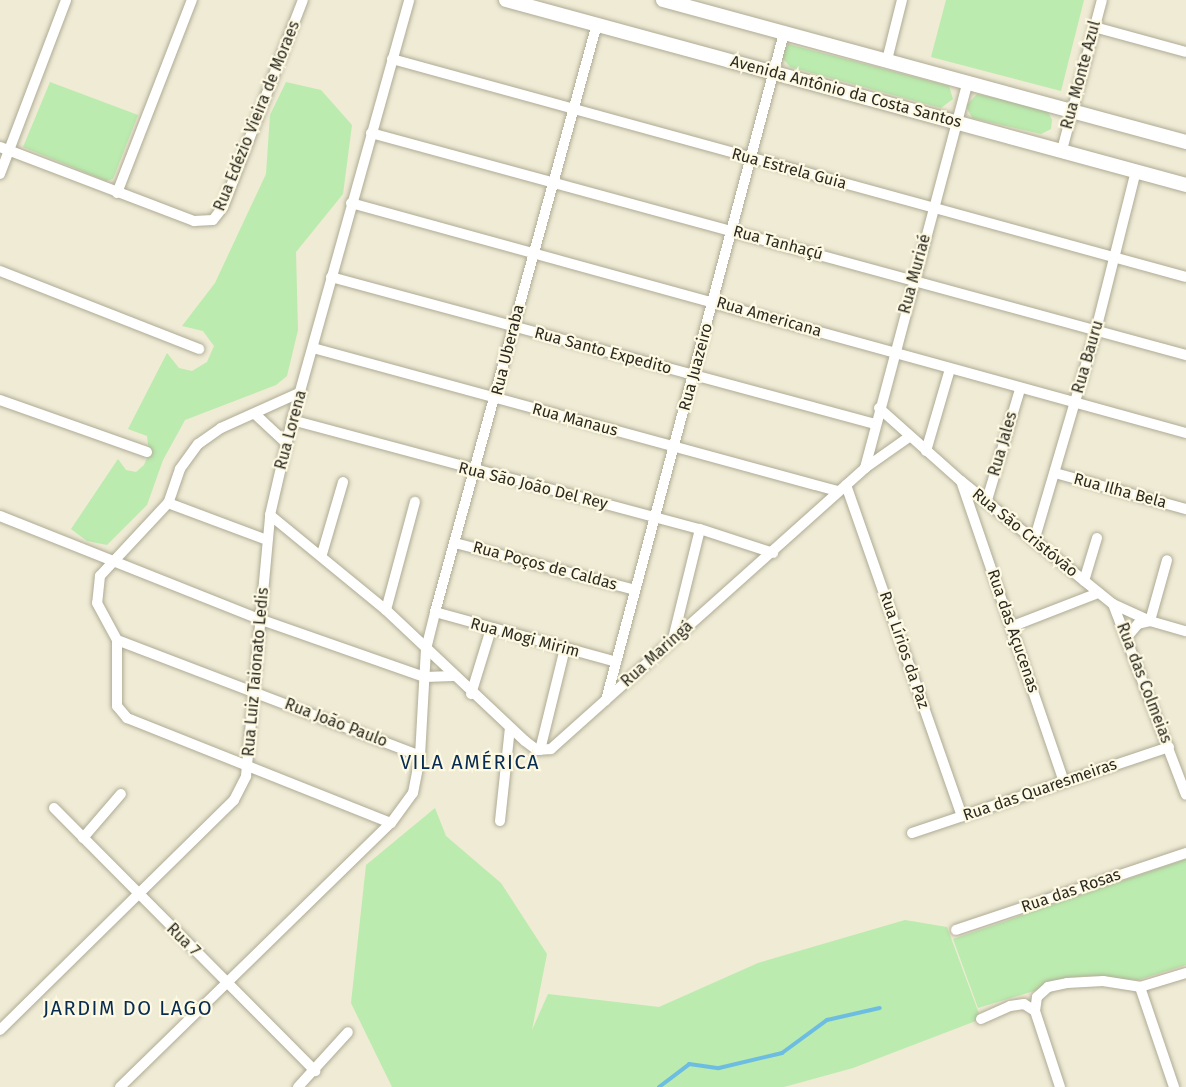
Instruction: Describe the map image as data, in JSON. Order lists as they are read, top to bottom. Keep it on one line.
{"streets":{"street":["Rua Monte Azul","Avenida Antônio da Costa Santos","Rua Edézio Vieira de Moraes","Rua Estrela Guia","Rua Tanhaçú","Rua Muriaé","Rua Americana","Rua Uberaba","Rua Santo Expedito","Rua Bauru","Rua Juazeiro","Rua Manaus","Rua Lorena","Rua Jales","Rua São João Del Rey","Rua Ilha Bela","Rua São Cristóvão","Rua Poços de Caldas","Rua das Açucenas","Rua Mogi Mirim","Rua Lírios da Paz","Rua Maringá","Rua Luiz Taionato Ledis","Rua das Colmeias","Rua João Paulo","Rua das Quaresmeiras","Rua das Rosas","Rua 7"]},"crossings":[["Rua Monte Azul","Avenida Antônio da Costa Santos"],["Avenida Antônio da Costa Santos","Rua Muriaé"],["Avenida Antônio da Costa Santos","Rua Uberaba"],["Avenida Antônio da Costa Santos","Rua Bauru"],["Avenida Antônio da Costa Santos","Rua Juazeiro"],["Rua Estrela Guia","Rua Muriaé"],["Rua Estrela Guia","Rua Uberaba"],["Rua Estrela Guia","Rua Bauru"],["Rua Estrela Guia","Rua Juazeiro"],["Rua Estrela Guia","Rua Lorena"],["Rua Tanhaçú","Rua Muriaé"],["Rua Tanhaçú","Rua Uberaba"],["Rua Tanhaçú","Rua Bauru"],["Rua Tanhaçú","Rua Juazeiro"],["Rua Tanhaçú","Rua Lorena"],["Rua Muriaé","Rua Americana"],["Rua Muriaé","Rua Santo Expedito"],["Rua Muriaé","Rua São Cristóvão"],["Rua Americana","Rua Uberaba"],["Rua Americana","Rua Bauru"],["Rua Americana","Rua Juazeiro"],["Rua Americana","Rua Lorena"],["Rua Americana","Rua Jales"],["Rua Uberaba","Rua Santo Expedito"],["Rua Uberaba","Rua Manaus"],["Rua Uberaba","Rua São João Del Rey"],["Rua Uberaba","Rua Poços de Caldas"],["Rua Uberaba","Rua Mogi Mirim"],["Rua Uberaba","Rua João Paulo"],["Rua Santo Expedito","Rua Juazeiro"],["Rua Santo Expedito","Rua Lorena"],["Rua Bauru","Rua Ilha Bela"],["Rua Bauru","Rua São Cristóvão"],["Rua Juazeiro","Rua Manaus"],["Rua Juazeiro","Rua São João Del Rey"],["Rua Juazeiro","Rua Poços de Caldas"],["Rua Juazeiro","Rua Mogi Mirim"],["Rua Juazeiro","Rua Maringá"],["Rua Manaus","Rua Lorena"],["Rua Manaus","Rua Lírios da Paz"],["Rua Lorena","Rua São João Del Rey"],["Rua Lorena","Rua Luiz Taionato Ledis"],["Rua Jales","Rua São Cristóvão"],["Rua São João Del Rey","Rua Maringá"],["Rua São Cristóvão","Rua das Açucenas"],["Rua São Cristóvão","Rua das Colmeias"],["Rua das Açucenas","Rua das Quaresmeiras"],["Rua Lírios da Paz","Rua das Quaresmeiras"],["Rua Luiz Taionato Ledis","Rua João Paulo"],["Rua Luiz Taionato Ledis","Rua 7"],["Rua das Colmeias","Rua das Quaresmeiras"]],"districts":["VILA AMÉRICA","JARDIM DO LAGO"]}
